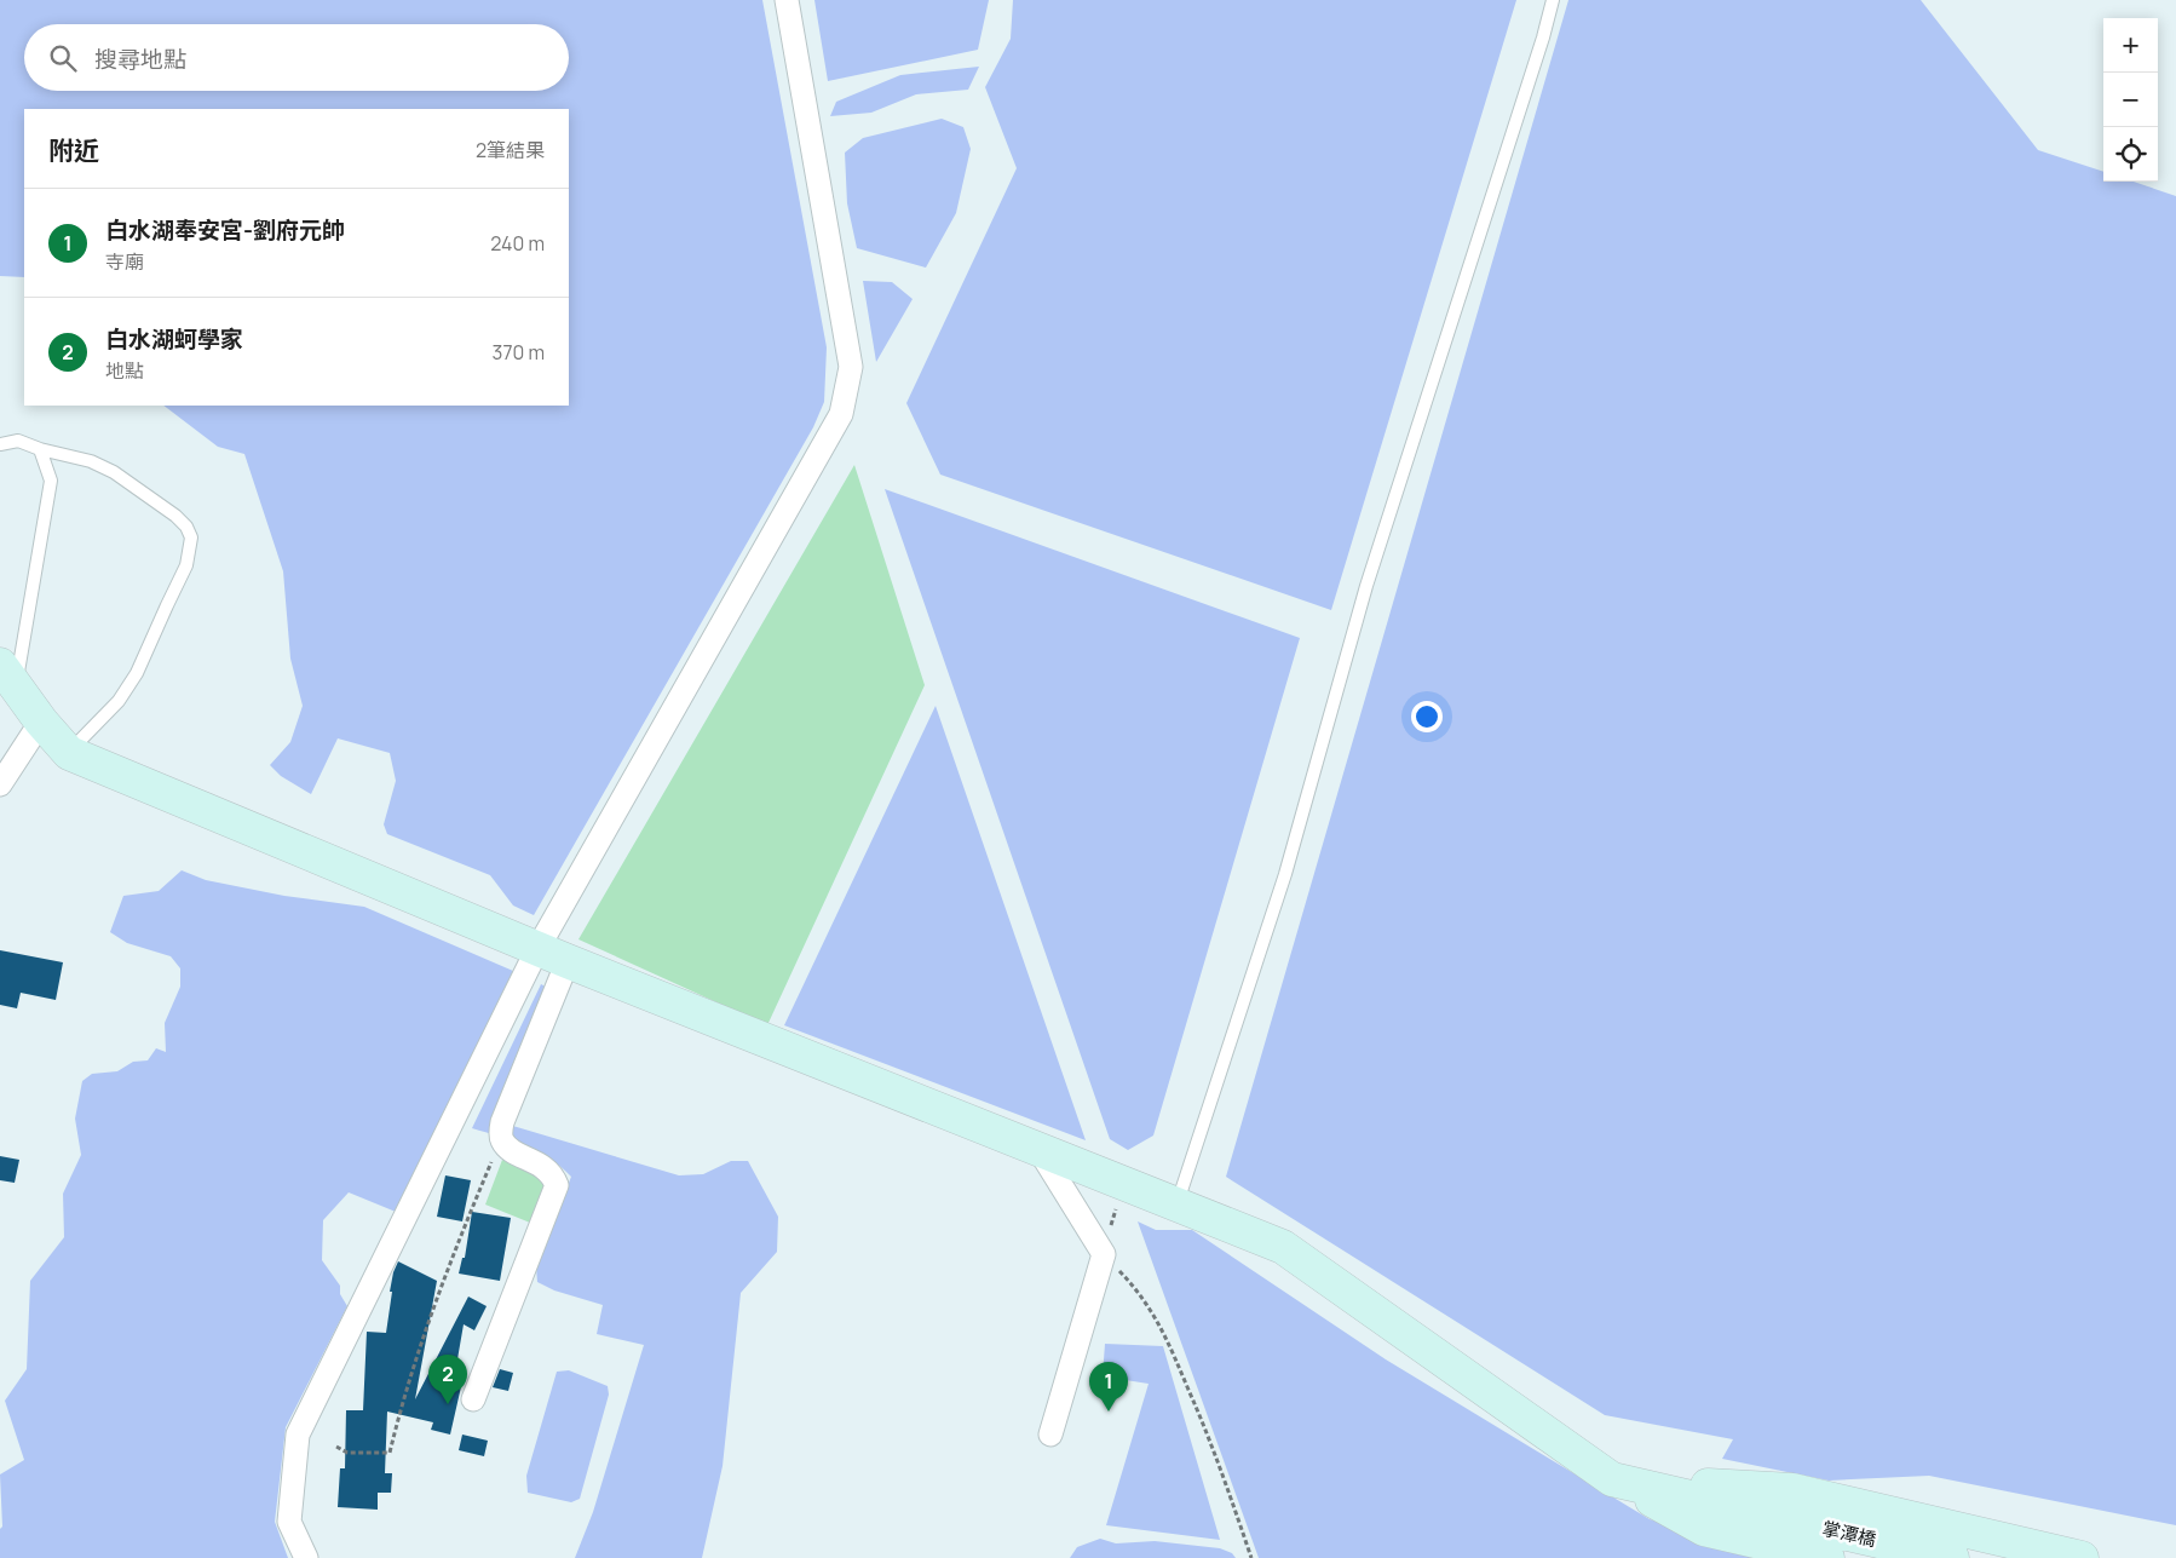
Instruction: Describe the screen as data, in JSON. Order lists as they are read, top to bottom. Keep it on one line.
{"streets":{"street":["掌潭橋"]},"page":{"map_buttons":["+","−"],"search":"搜尋地點","heading":["附近","2筆結果"],"list":[{"mark":"1","name":"白水湖奉安宮-劉府元帥","note":"寺廟","value":"240 m"},{"mark":"2","name":"白水湖蚵學家","note":"地點","value":"370 m"}],"pins":["2","1"]}}
